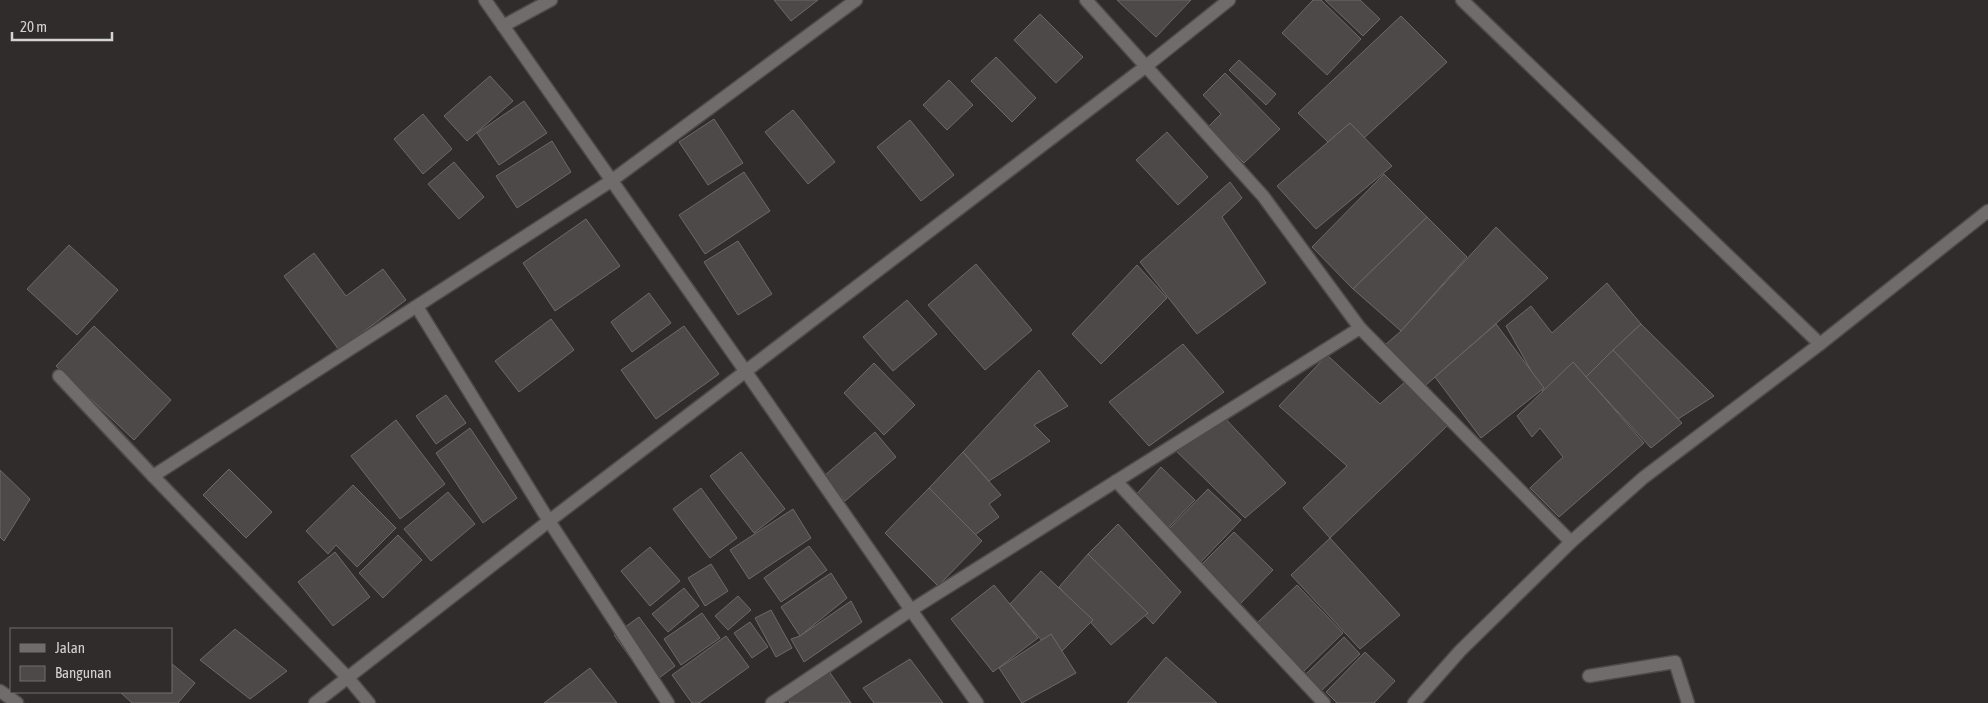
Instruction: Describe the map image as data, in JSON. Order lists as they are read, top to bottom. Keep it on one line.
{"legend":["Jalan","Bangunan"],"scale_bar":"20 m"}
